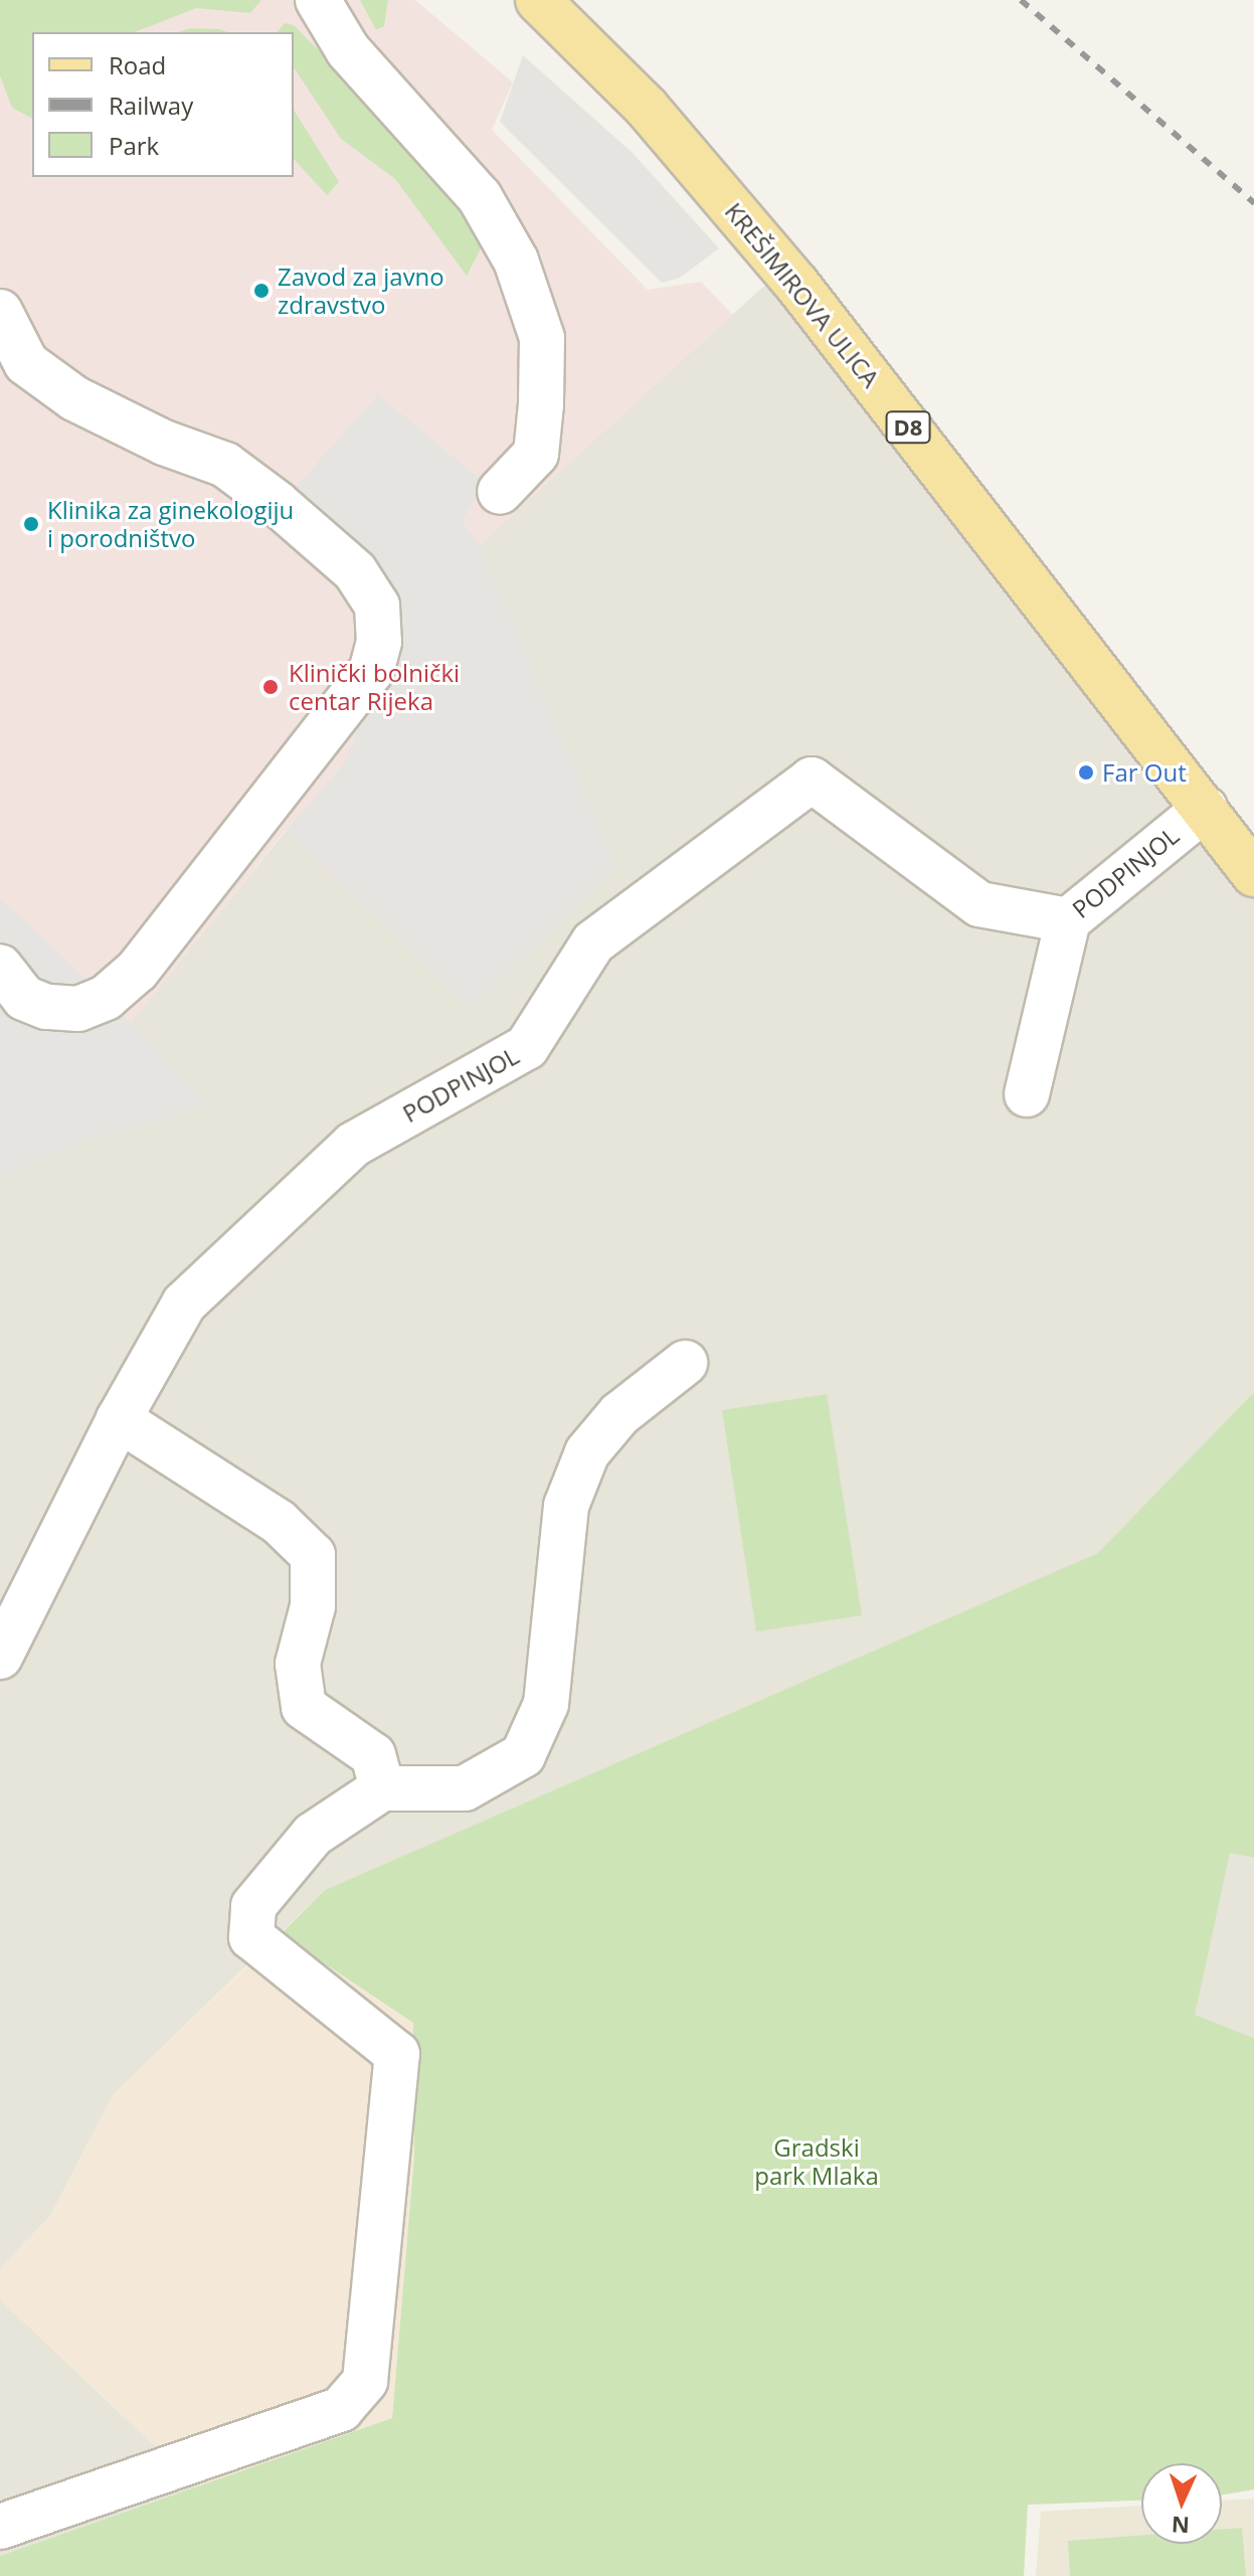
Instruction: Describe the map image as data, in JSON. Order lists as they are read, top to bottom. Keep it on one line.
{"streets":{"main road":["KREŠIMIROVA ULICA","D8"],"street":["PODPINJOL"]},"crossings":[["KREŠIMIROVA ULICA","PODPINJOL"]],"parks":["Gradski park Mlaka"],"places":["Zavod za javno zdravstvo","Klinika za ginekologiju i porodništvo","Klinički bolnički centar Rijeka","Far Out"],"legend":["Road","Railway","Park"],"north":"bottom"}
